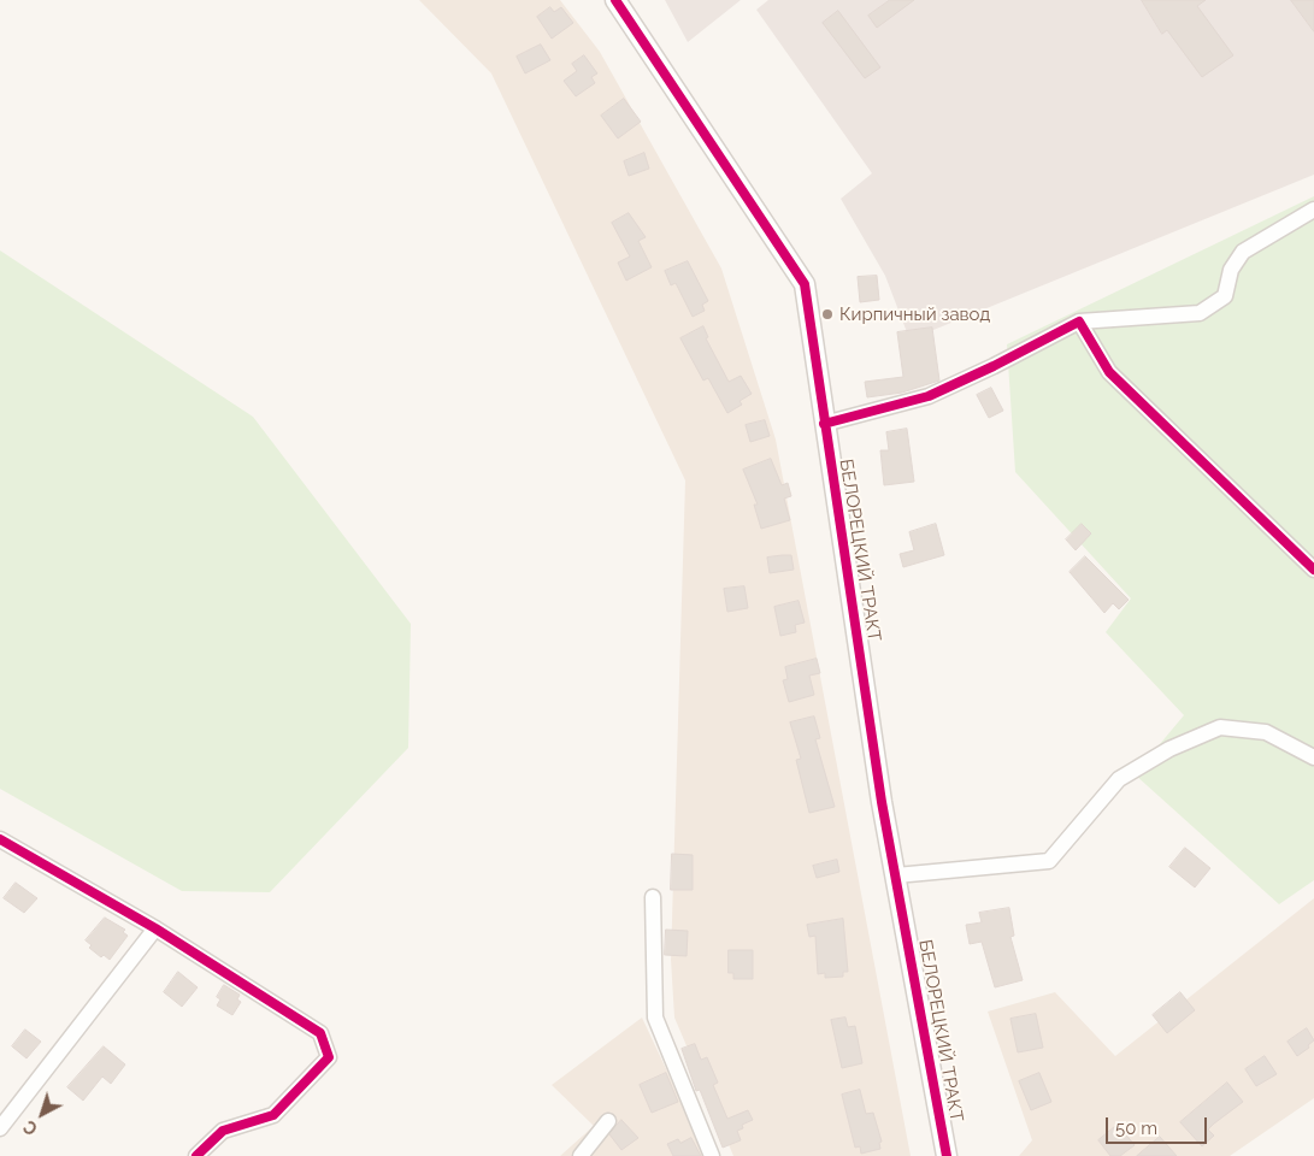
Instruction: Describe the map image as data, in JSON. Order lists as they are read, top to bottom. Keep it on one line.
{"streets":{"street":["БЕЛОРЕЦКИЙ ТРАКТ"]},"places":["Кирпичный завод"],"scale_bar":"50 m","north":"bottom left"}
